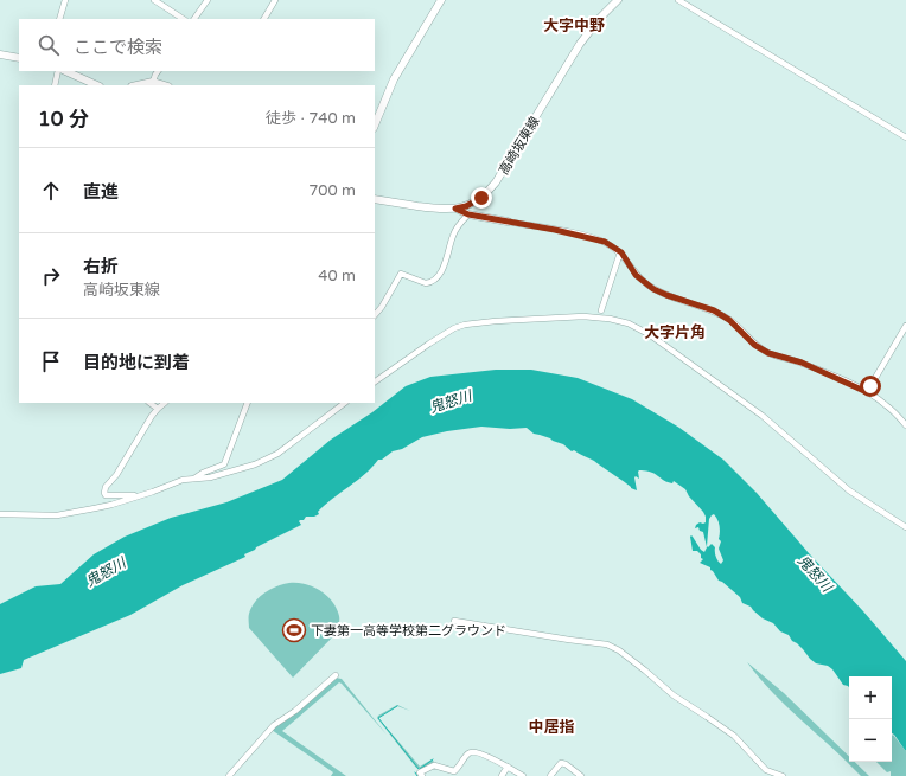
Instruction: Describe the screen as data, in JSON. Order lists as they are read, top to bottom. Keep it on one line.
{"streets":{"main road":["高崎坂東線"]},"districts":["大字中野","大字片角","中居指"],"water":["鬼怒川"],"places":{"sports":["下妻第一高等学校第二グラウンド"]},"page":{"search":"ここで検索","heading":["10 分","徒歩 · 740 m"],"list":[["直進","700 m"],["右折","高崎坂東線","40 m"],"目的地に到着"],"map_buttons":["+","−"]}}
